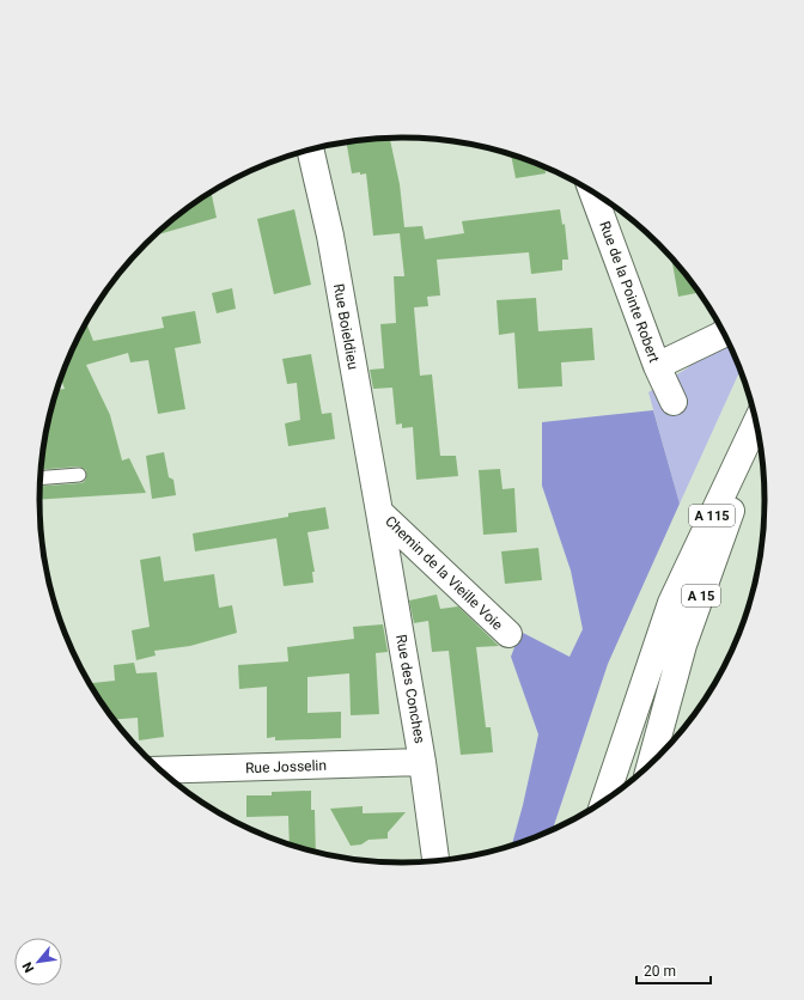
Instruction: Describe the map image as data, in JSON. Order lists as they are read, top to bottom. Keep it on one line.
{"streets":{"main road":["Rue de la Pointe Robert","Rue Boieldieu","A 115","Chemin de la Vieille Voie","A 15","Rue des Conches","Rue Josselin"]},"crossings":[["Rue Boieldieu","Chemin de la Vieille Voie"],["Rue Boieldieu","Rue des Conches"],["Chemin de la Vieille Voie","Rue des Conches"],["Rue des Conches","Rue Josselin"]],"scale_bar":"20 m","north":"bottom left"}
